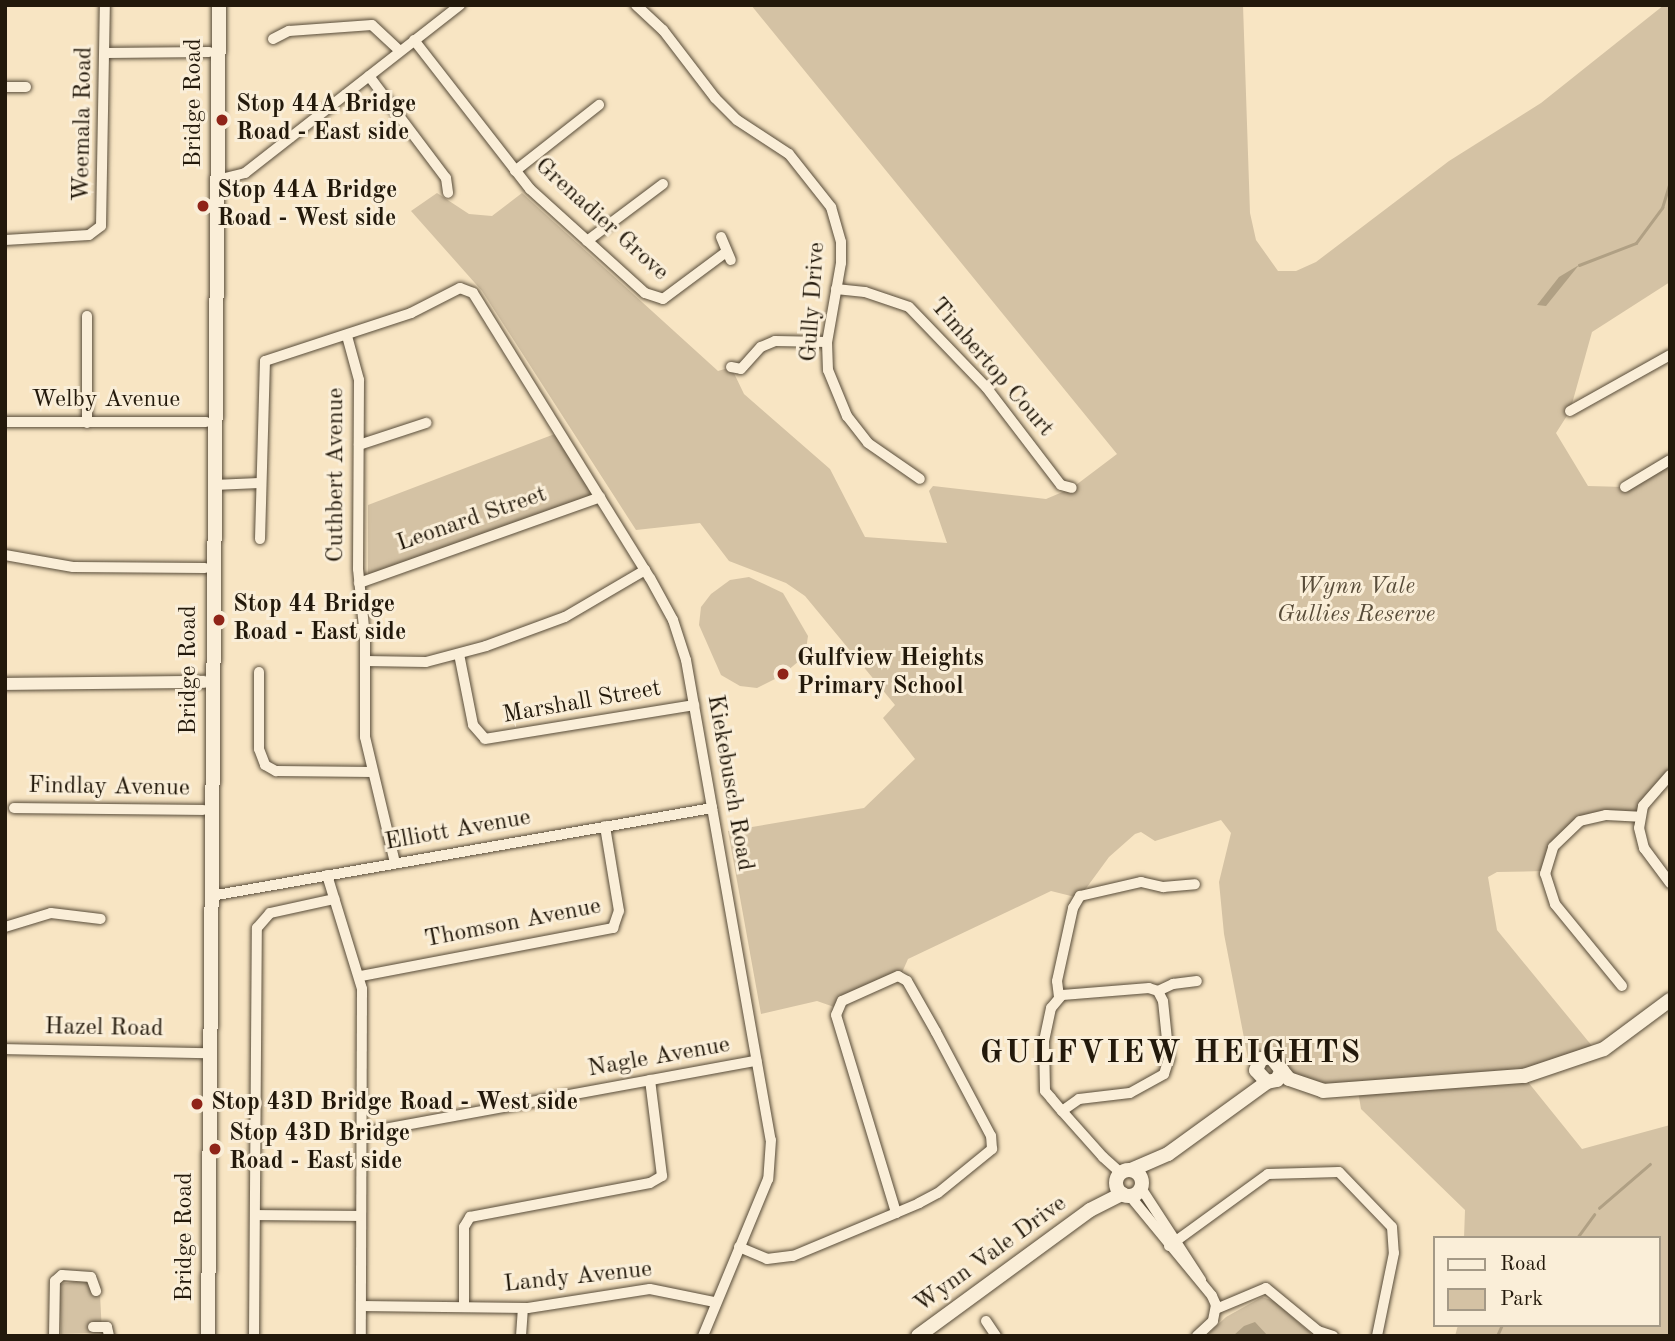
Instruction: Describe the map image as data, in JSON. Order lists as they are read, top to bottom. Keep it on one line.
{"streets":{"main road":["Bridge Road","Wynn Vale Drive"],"street":["Weemala Road","Grenadier Grove","Gully Drive","Timbertop Court","Welby Avenue","Cuthbert Avenue","Leonard Street","Marshall Street","Kiekebusch Road","Findlay Avenue","Elliott Avenue","Thomson Avenue","Hazel Road","Nagle Avenue","Landy Avenue"]},"crossings":[["Bridge Road","Welby Avenue"],["Bridge Road","Findlay Avenue"],["Bridge Road","Elliott Avenue"],["Bridge Road","Hazel Road"],["Gully Drive","Timbertop Court"],["Cuthbert Avenue","Leonard Street"],["Cuthbert Avenue","Kiekebusch Road"],["Cuthbert Avenue","Elliott Avenue"],["Leonard Street","Kiekebusch Road"],["Marshall Street","Kiekebusch Road"],["Kiekebusch Road","Elliott Avenue"],["Kiekebusch Road","Nagle Avenue"],["Kiekebusch Road","Landy Avenue"],["Elliott Avenue","Thomson Avenue"]],"districts":["GULFVIEW HEIGHTS"],"parks":["Wynn Vale Gullies Reserve"],"places":["Stop 44A Bridge Road - East side","Stop 44A Bridge Road - West side","Stop 44 Bridge Road - East side","Gulfview Heights Primary School","Stop 43D Bridge Road - West side","Stop 43D Bridge Road - East side"],"legend":["Road","Park"]}
